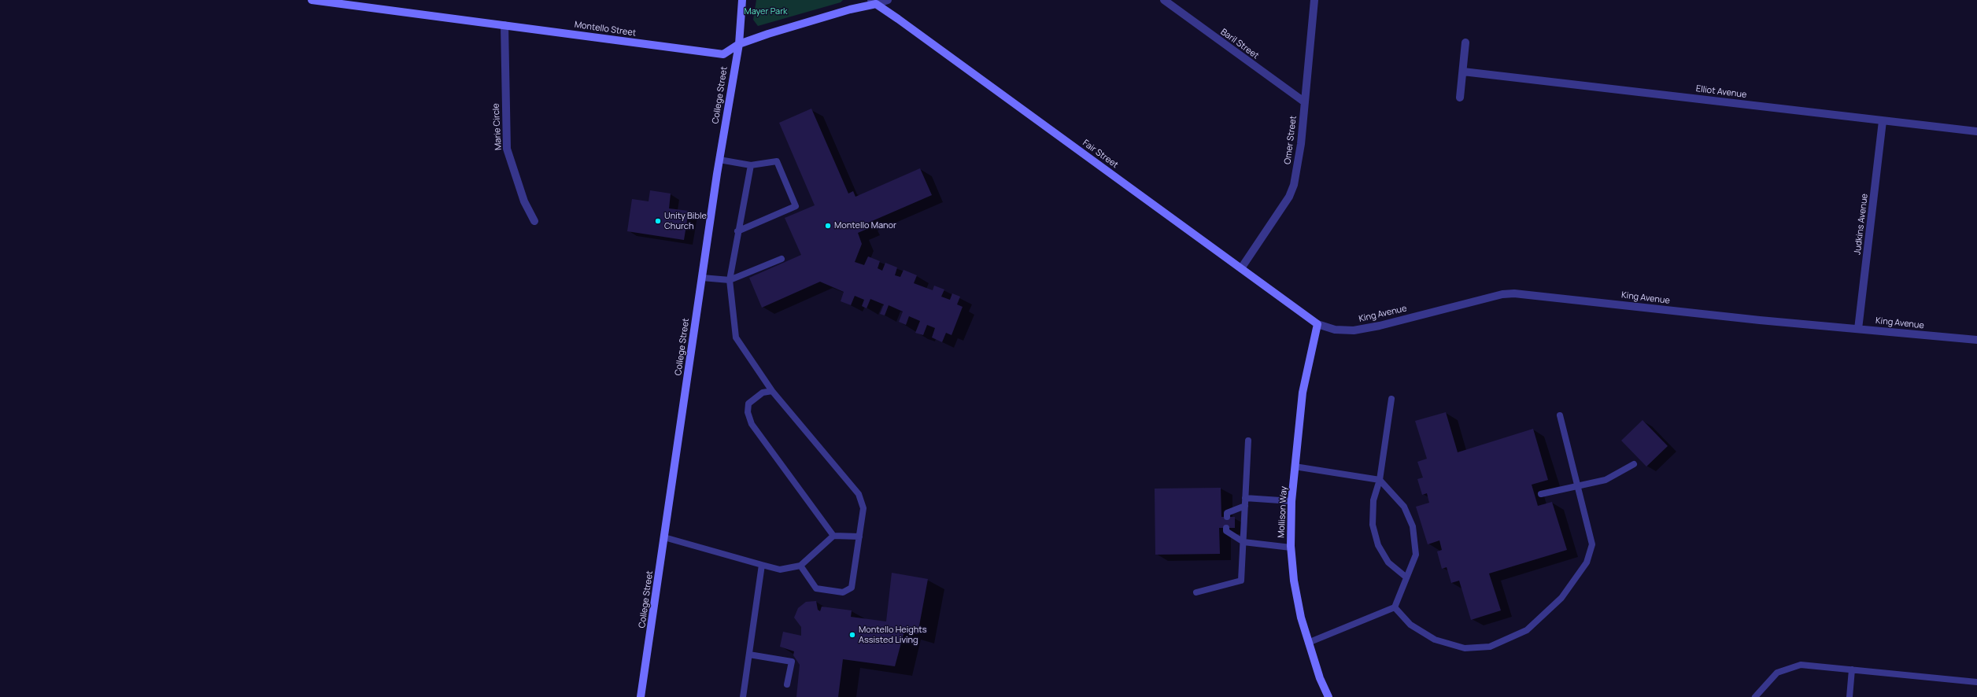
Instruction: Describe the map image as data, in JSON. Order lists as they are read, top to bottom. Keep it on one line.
{"streets":{"main road":["Montello Street","College Street","Fair Street","Mollison Way"],"street":["Baril Street","Elliot Avenue","Marie Circle","Omer Street","Judkins Avenue","King Avenue"]},"crossings":[["Montello Street","College Street"],["Montello Street","Marie Circle"],["Montello Street","Fair Street"],["Baril Street","Omer Street"],["Elliot Avenue","Judkins Avenue"],["Omer Street","Fair Street"],["Fair Street","King Avenue"],["Fair Street","Mollison Way"],["Judkins Avenue","King Avenue"],["King Avenue","Mollison Way"]],"parks":["Mayer Park"],"places":["Unity Bible Church","Montello Manor","Montello Heights Assisted Living"]}
